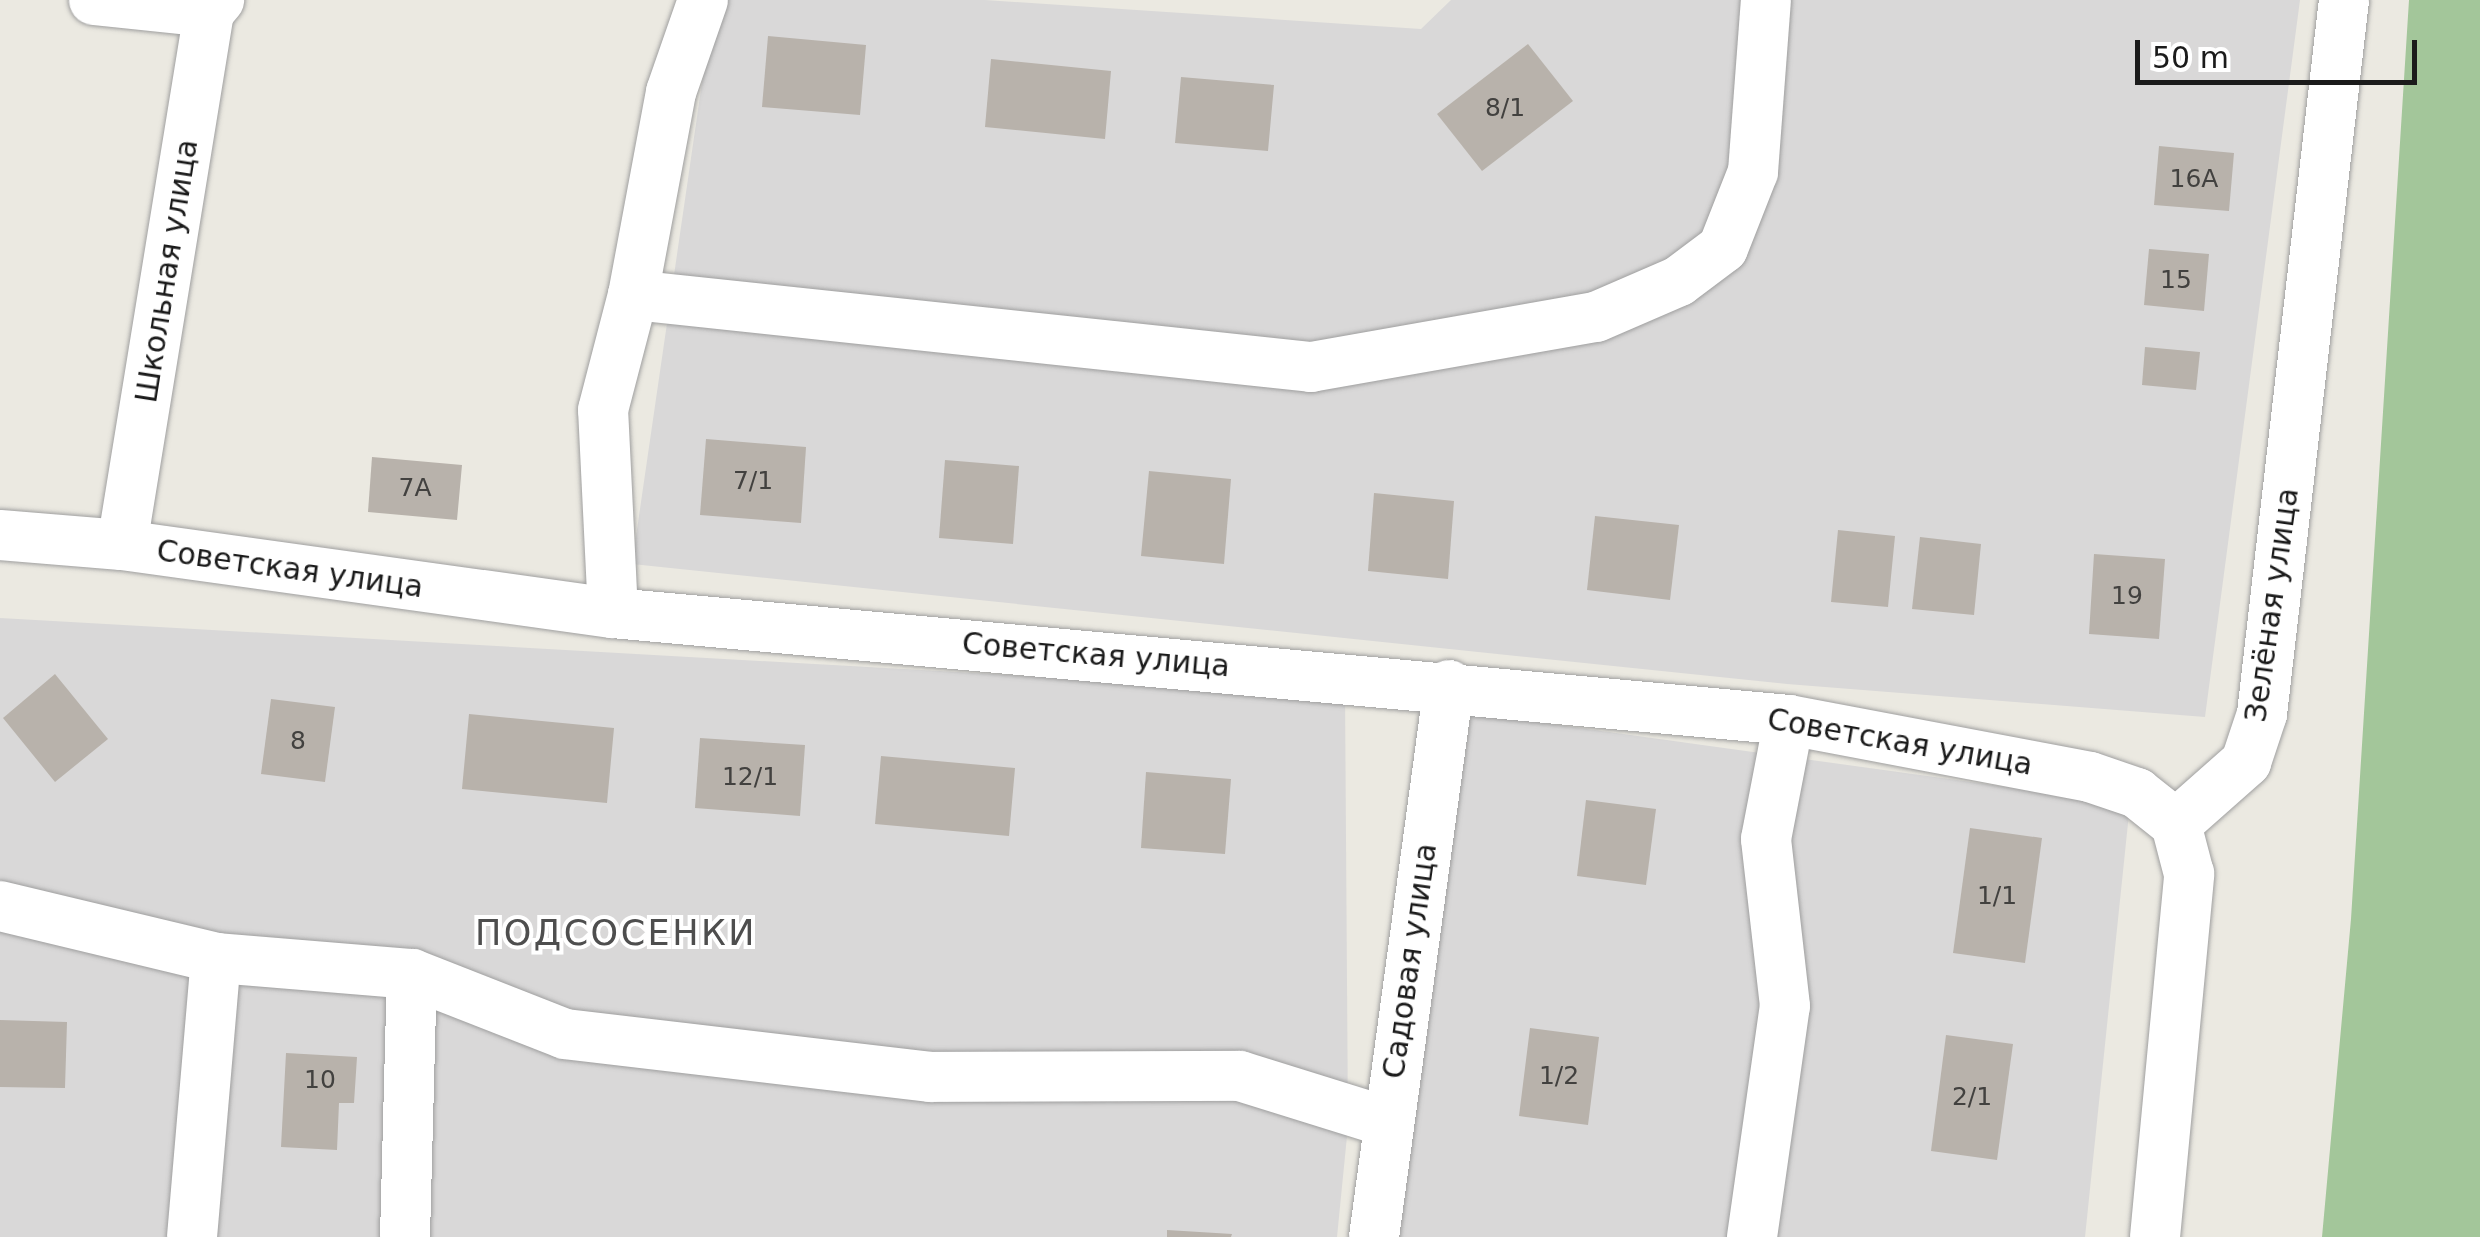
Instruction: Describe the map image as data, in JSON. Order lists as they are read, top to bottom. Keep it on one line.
{"streets":{"street":["Школьная улица","Советская улица","Зелёная улица","Садовая улица"]},"crossings":[["Школьная улица","Советская улица"],["Советская улица","Зелёная улица"],["Советская улица","Садовая улица"]],"districts":["ПОДСОСЕНКИ"],"house_numbers":["8/1","16А","15","7/1","7А","19","8","12/1","1/1","1/2","10","2/1"],"scale_bar":"50 m"}
